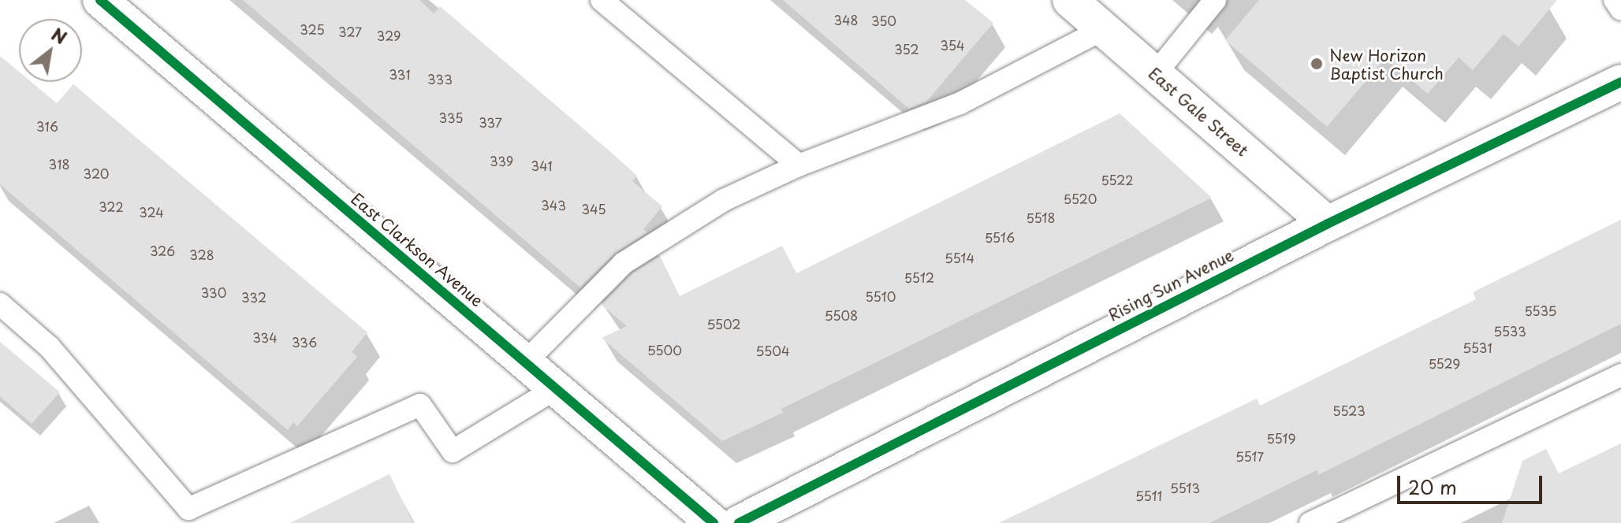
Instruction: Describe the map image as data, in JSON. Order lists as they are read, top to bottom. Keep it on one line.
{"streets":{"street":["East Gale Street","East Clarkson Avenue","Rising Sun Avenue"]},"crossings":[["East Gale Street","Rising Sun Avenue"]],"places":["New Horizon Baptist Church"],"house_numbers":["348","350","325","327","329","354","352","331","333","335","337","316","339","318","341","320","5522","5520","343","322","345","324","5518","5516","326","328","5514","5512","330","5510","332","5535","5508","5502","5533","334","336","5531","5500","5504","5529","5523","5519","5517","5513","5511"],"scale_bar":"20 m","north":"top right"}
